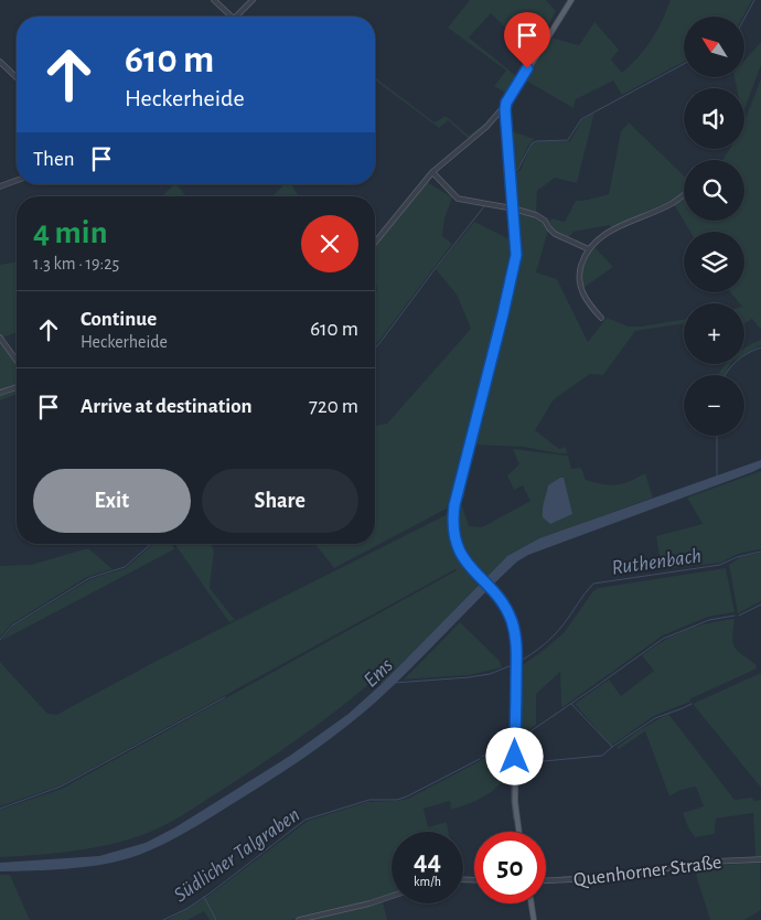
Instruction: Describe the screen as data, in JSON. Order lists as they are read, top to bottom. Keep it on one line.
{"streets":{"street":["Quenhorner Straße"]},"water":["Ruthenbach","Ems","Südlicher Talgraben"],"north":"top left","page":{"map_buttons":["+","−"],"turn":["610 m","Heckerheide"],"then":"Then","heading":["4 min","1.3 km · 19:25"],"list":[{"name":"Continue","note":"Heckerheide","value":"610 m"},{"name":"Arrive at destination","value":"720 m"}],"buttons":["Exit","Share"],"speed":"44 km/h","limit":"50"}}
